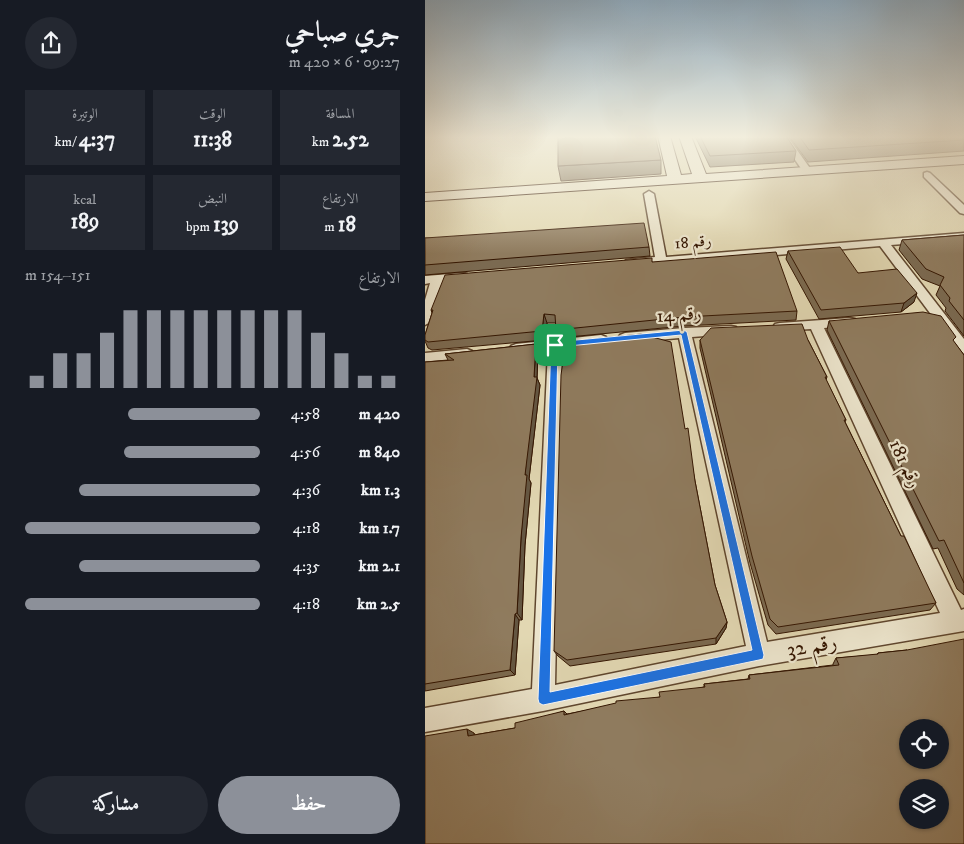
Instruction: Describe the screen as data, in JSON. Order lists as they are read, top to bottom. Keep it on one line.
{"streets":{"street":["رقم 18","رقم 14","رقم 181","رقم 32"]},"crossings":[["رقم 181","رقم 32"]],"page":{"heading":["جري صباحي","09:27 · 6 × 420 m"],"stats":[["المسافة","2.52 km"],["الوقت","11:38"],["الوتيرة","4:37 /km"],["الارتفاع","18 m"],["النبض","139 bpm"],["kcal","189"]],"chart":["الارتفاع","151–154 m"],"list":[{"name":"420 m","note":"4:58"},{"name":"840 m","note":"4:56"},{"name":"1.3 km","note":"4:36"},{"name":"1.7 km","note":"4:18"},{"name":"2.1 km","note":"4:35"},{"name":"2.5 km","note":"4:18"}],"buttons":["حفظ","مشاركة"]}}
